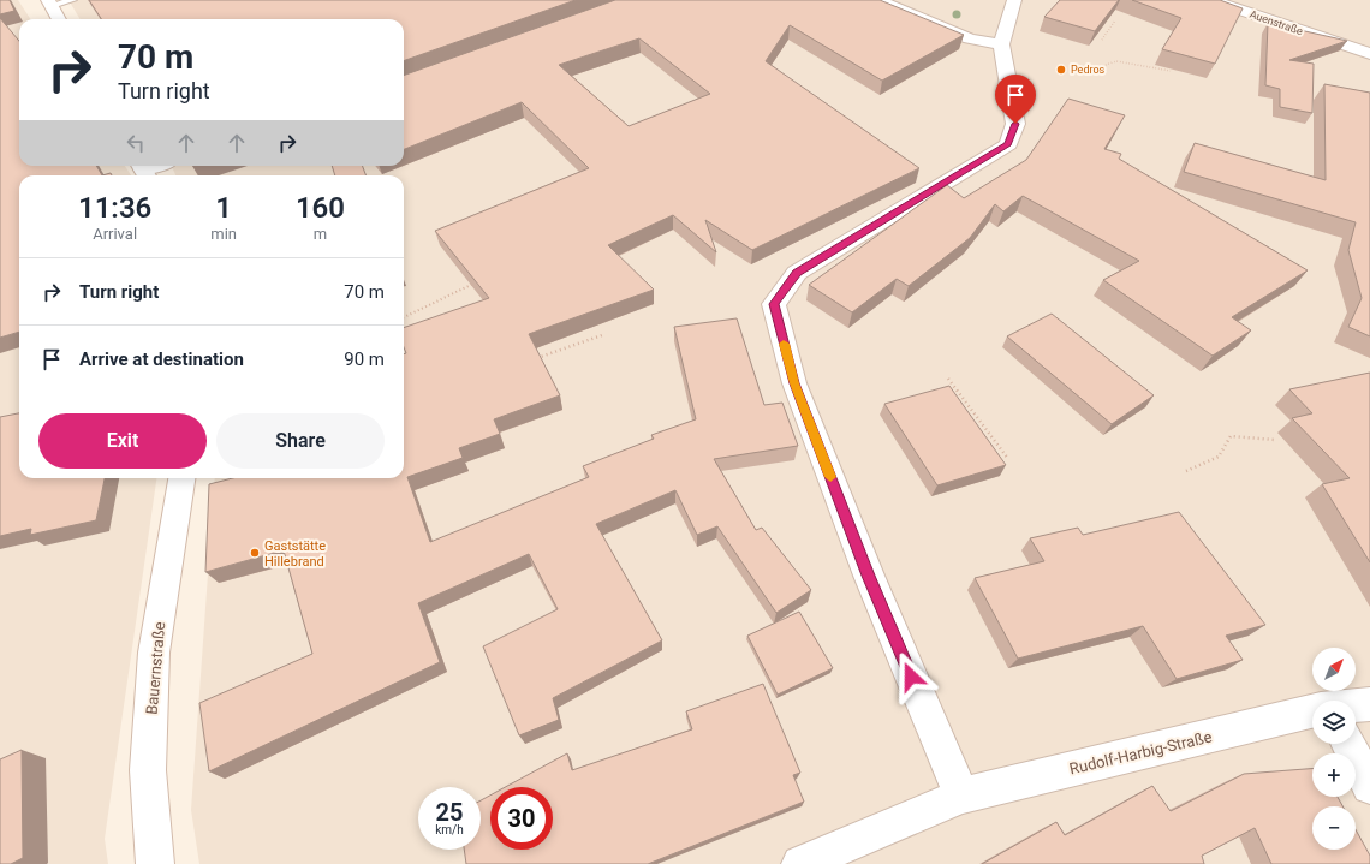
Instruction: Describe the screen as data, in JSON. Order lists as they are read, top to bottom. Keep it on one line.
{"streets":{"street":["Auenstraße","Bauernstraße","Rudolf-Harbig-Straße"]},"places":["Pedros","Gaststätte Hillebrand"],"north":"top right","page":{"turn":["70 m","Turn right"],"eta":["11:36","Arrival","1","min","160","m"],"list":[{"name":"Turn right","value":"70 m"},{"name":"Arrive at destination","value":"90 m"}],"buttons":["Exit","Share"],"map_buttons":["+","−"],"speed":"25 km/h","limit":"30"}}
